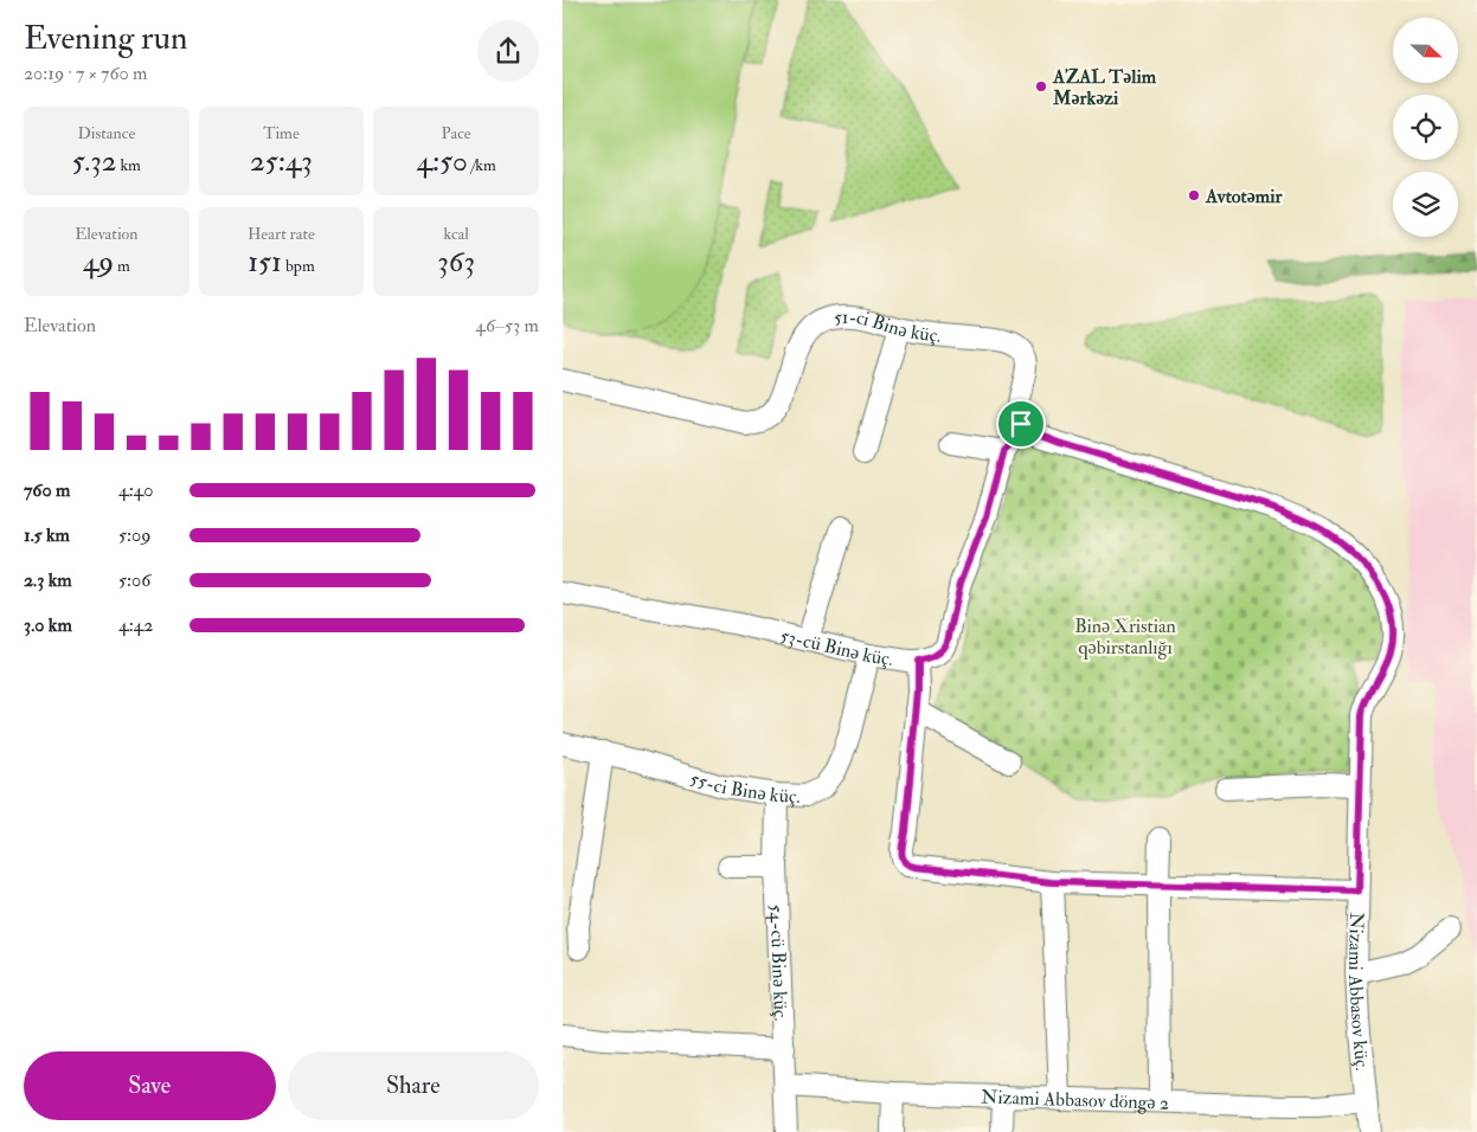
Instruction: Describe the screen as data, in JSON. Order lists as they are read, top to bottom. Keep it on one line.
{"streets":{"street":["51-ci Binə küç.","53-cü Binə küç.","55-ci Binə küç.","54-cü Binə küç.","Nizami Abbasov küç.","Nizami Abbasov döngə 2"]},"crossings":[["51-ci Binə küç.","53-cü Binə küç."],["51-ci Binə küç.","Nizami Abbasov küç."],["53-cü Binə küç.","55-ci Binə küç."],["53-cü Binə küç.","Nizami Abbasov küç."],["55-ci Binə küç.","54-cü Binə küç."],["54-cü Binə küç.","Nizami Abbasov döngə 2"],["Nizami Abbasov küç.","Nizami Abbasov döngə 2"]],"parks":["Binə Xristian qəbirstanlığı"],"places":["AZAL Təlim Mərkəzi","Avtotəmir"],"north":"right","page":{"heading":["Evening run","20:19 · 7 × 760 m"],"stats":[["Distance","5.32 km"],["Time","25:43"],["Pace","4:50 /km"],["Elevation","49 m"],["Heart rate","151 bpm"],["kcal","363"]],"chart":["Elevation","46–53 m"],"list":[{"name":"760 m","note":"4:40"},{"name":"1.5 km","note":"5:09"},{"name":"2.3 km","note":"5:06"},{"name":"3.0 km","note":"4:42"}],"buttons":["Save","Share"]}}
